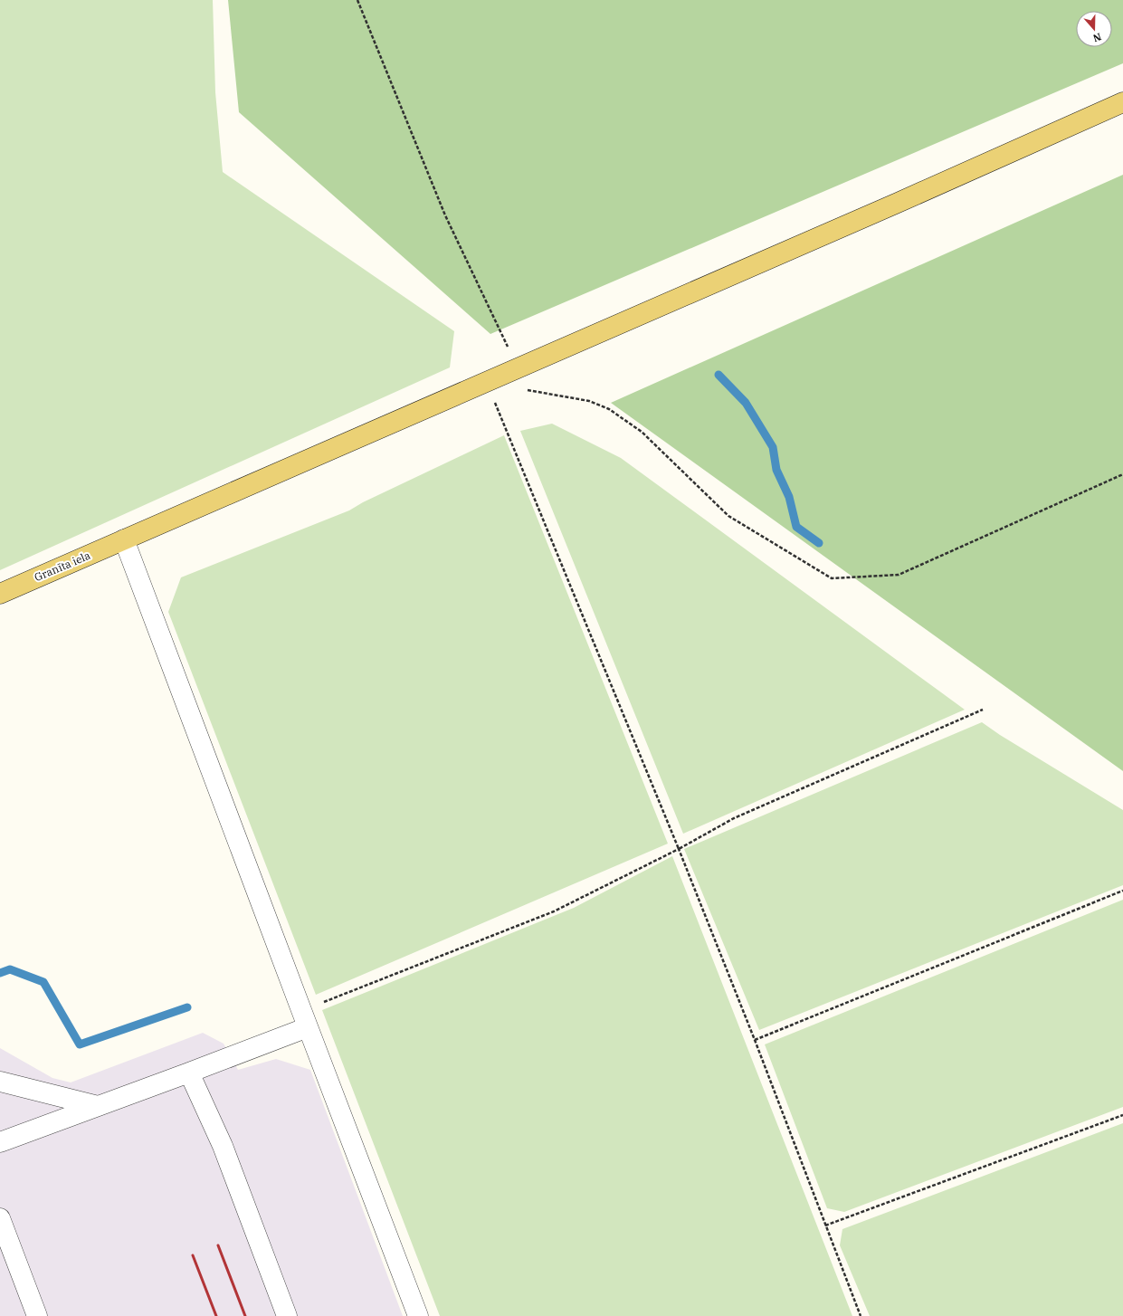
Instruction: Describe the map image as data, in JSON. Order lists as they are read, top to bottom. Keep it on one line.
{"streets":{"main road":["Granīta iela"]},"north":"bottom"}
